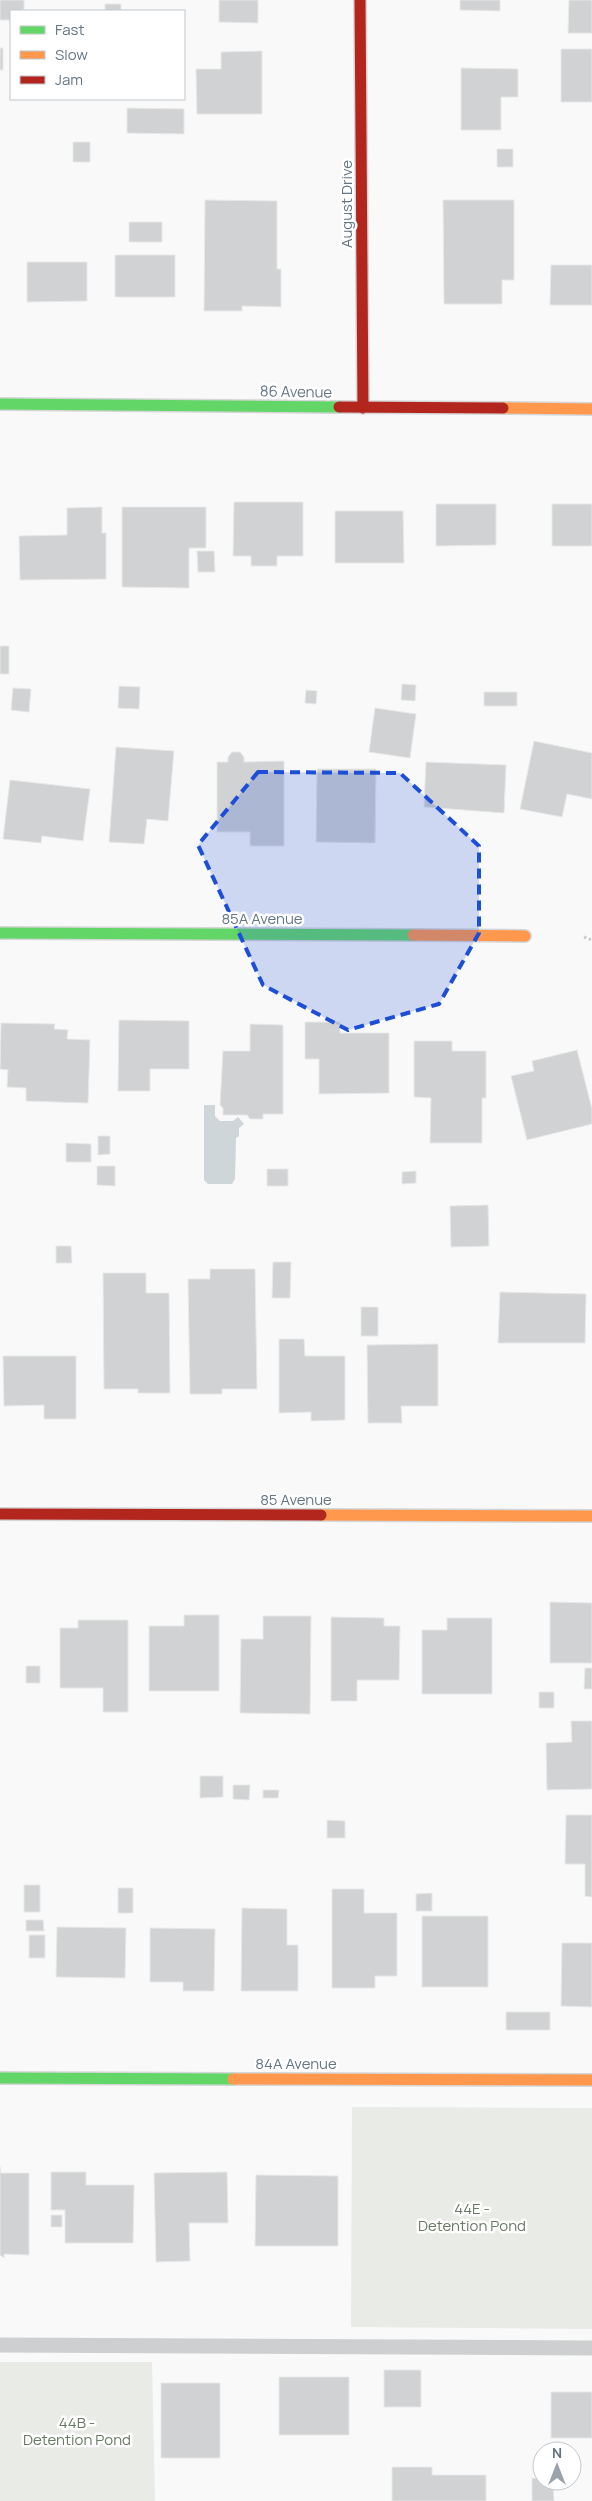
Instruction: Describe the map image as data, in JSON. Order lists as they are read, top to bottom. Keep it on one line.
{"streets":{"street":["August Drive","86 Avenue","85A Avenue","85 Avenue","84A Avenue"]},"crossings":[["August Drive","86 Avenue"]],"parks":["44E - Detention Pond","44B - Detention Pond"],"legend":["Fast","Slow","Jam"],"north":"top"}
